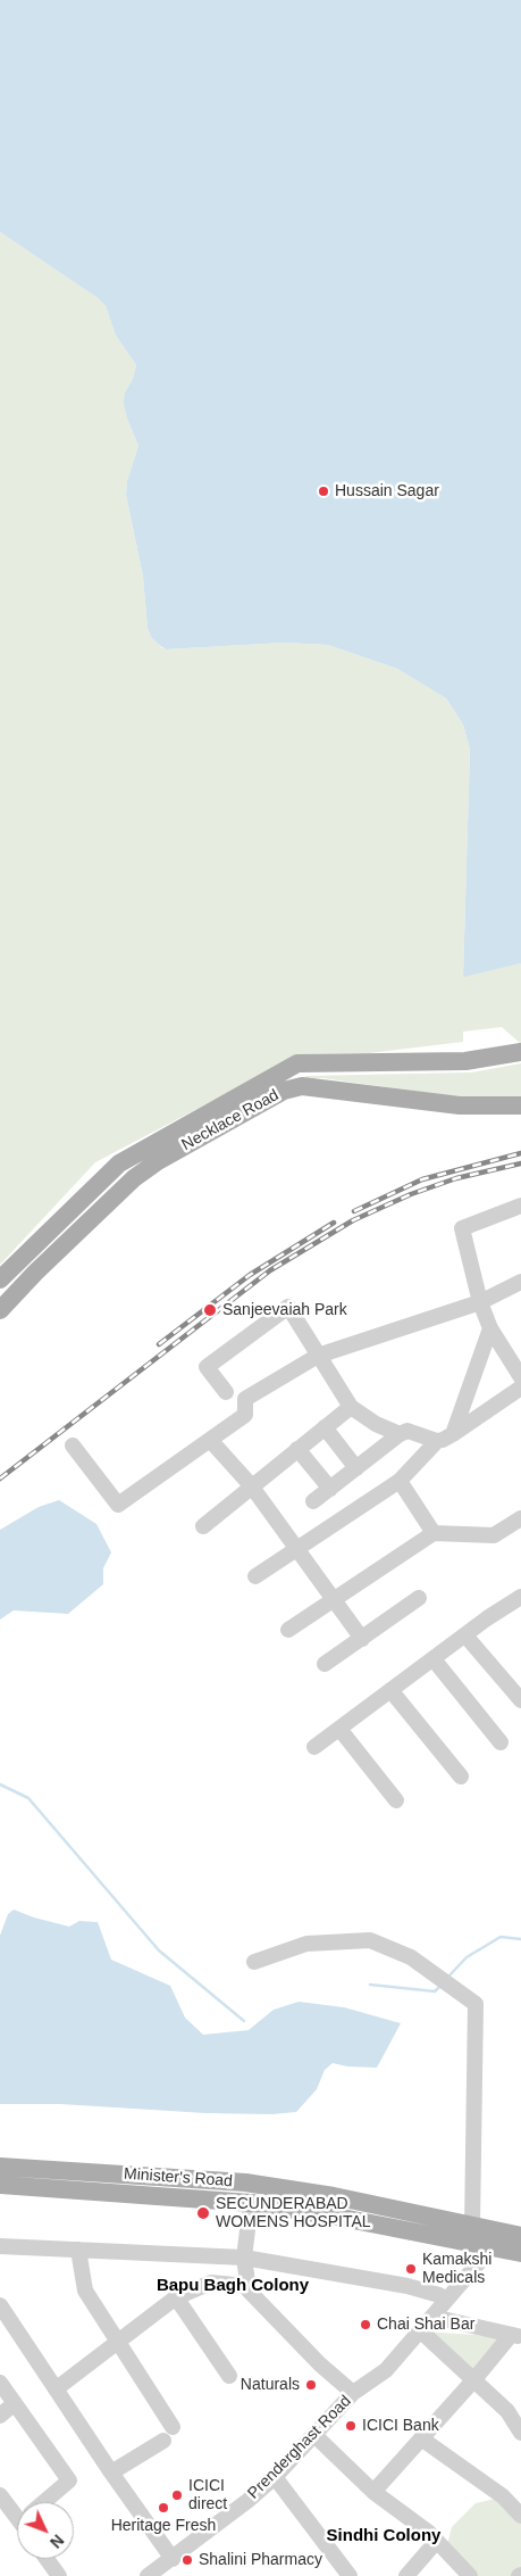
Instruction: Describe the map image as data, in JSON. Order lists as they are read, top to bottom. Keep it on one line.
{"streets":{"main road":["Necklace Road","Minister's Road"],"street":["Prenderghast Road"]},"crossings":[["Minister's Road","Prenderghast Road"]],"districts":["Bapu Bagh Colony","Sindhi Colony"],"places":["Hussain Sagar","Sanjeevaiah Park","SECUNDERABAD WOMENS HOSPITAL","Kamakshi Medicals","Chai Shai Bar","Naturals","ICICI Bank","ICICI direct","Heritage Fresh","Shalini Pharmacy"],"north":"bottom right"}
